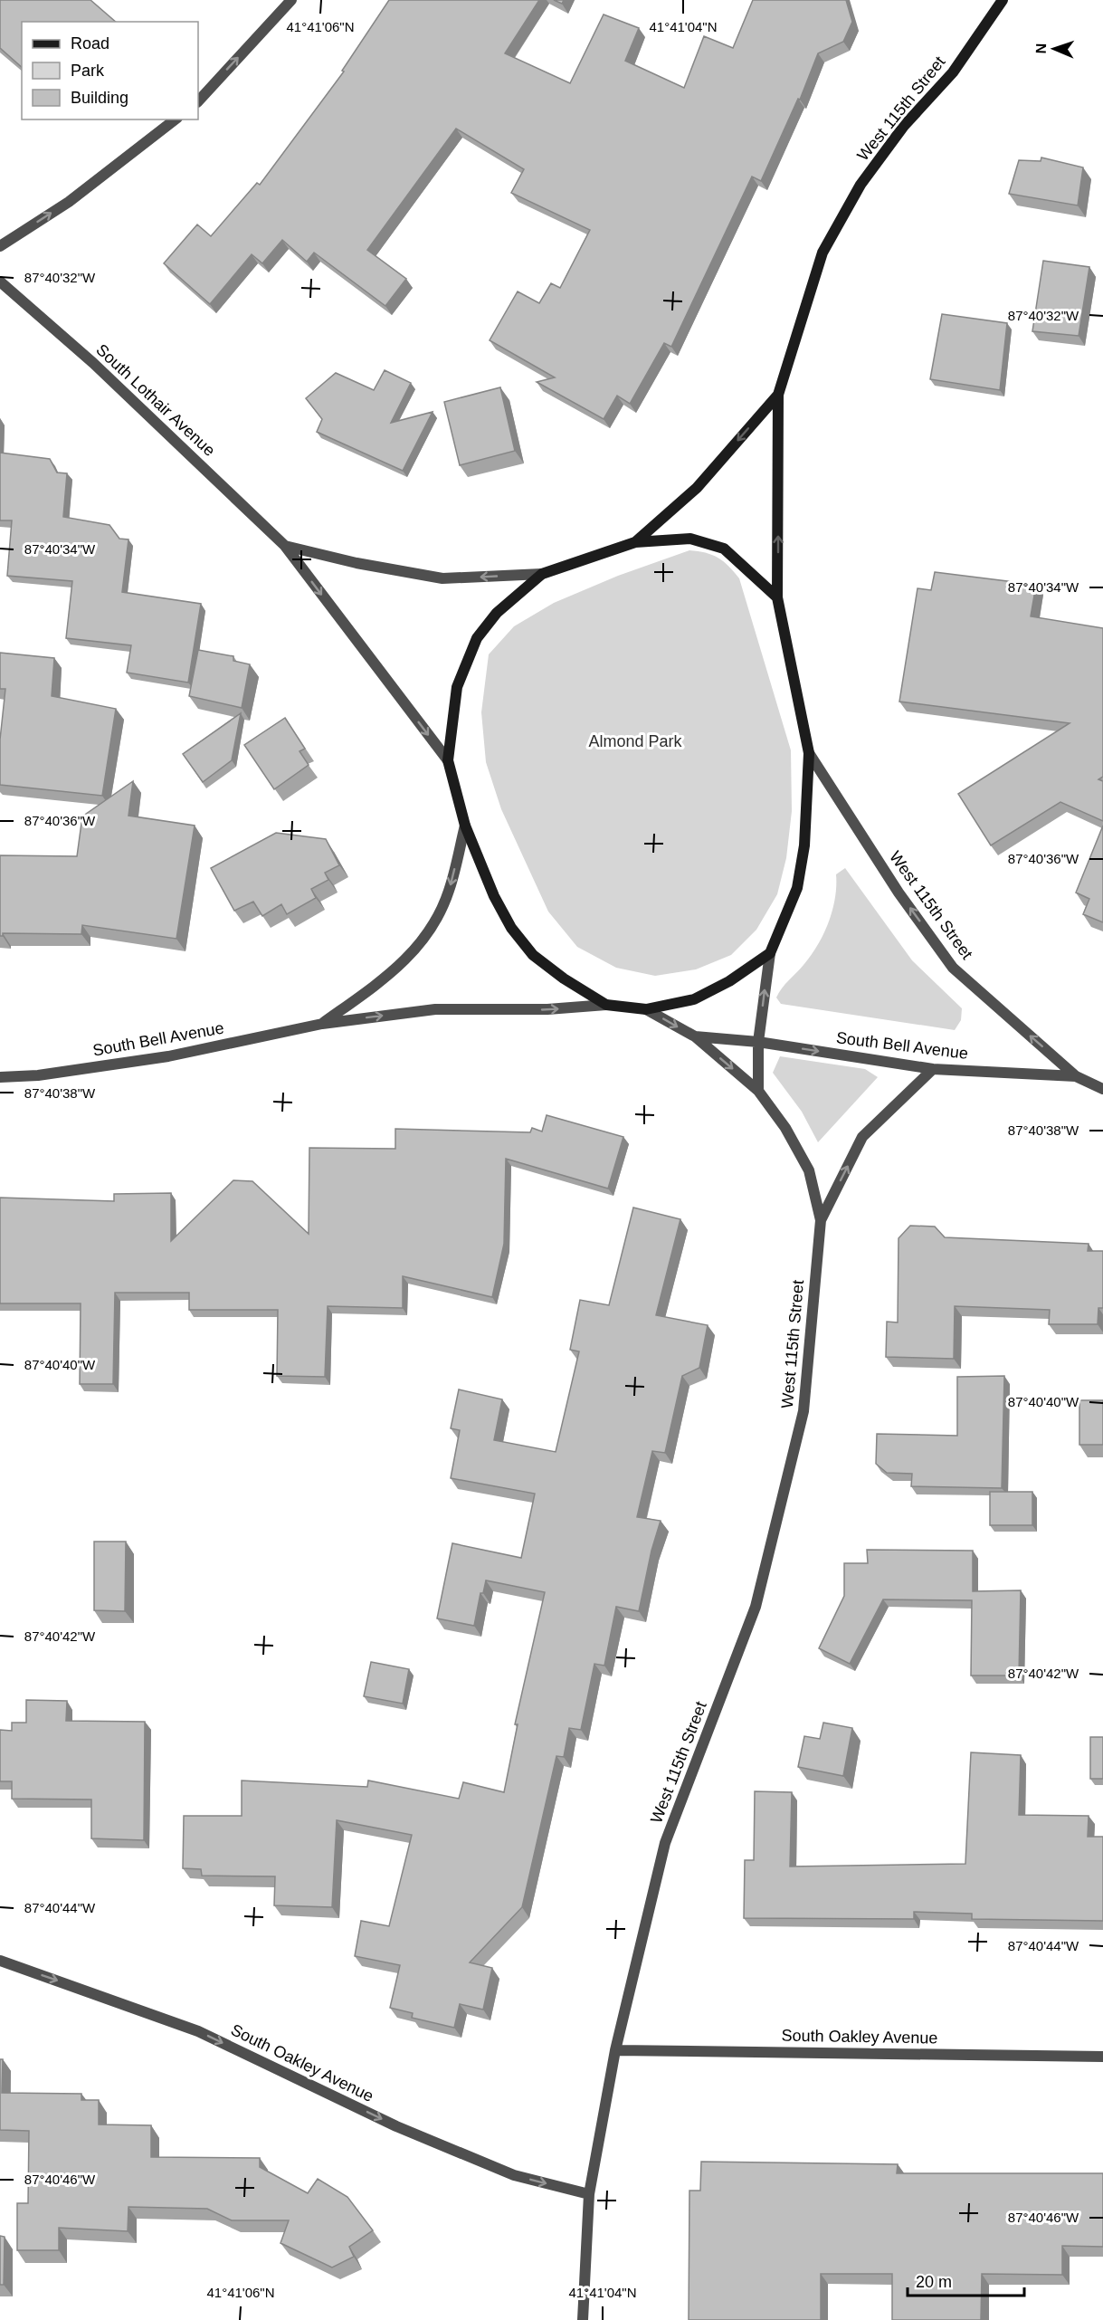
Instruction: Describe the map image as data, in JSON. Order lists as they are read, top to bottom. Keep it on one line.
{"streets":{"street":["West 115th Street","South Lothair Avenue","South Bell Avenue","South Oakley Avenue"]},"crossings":[["West 115th Street","South Bell Avenue"],["West 115th Street","South Oakley Avenue"]],"one_way":["South Lothair Avenue","South Oakley Avenue"],"parks":["Almond Park"],"legend":["Road","Park","Building"],"scale_bar":"20 m","north":"left","coordinates":["41°41'06\"N","41°41'04\"N","87°40'32\"W","87°40'34\"W","87°40'36\"W","87°40'38\"W","87°40'40\"W","87°40'42\"W","87°40'44\"W","87°40'46\"W"]}
